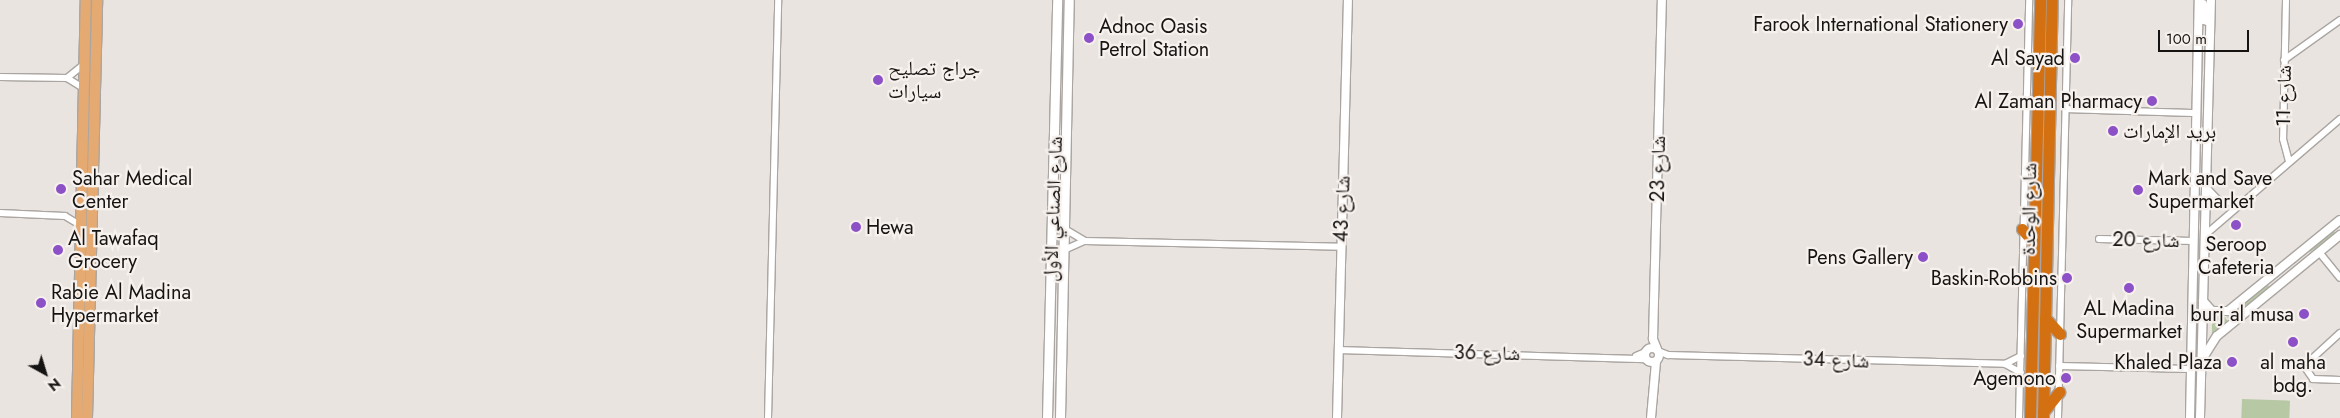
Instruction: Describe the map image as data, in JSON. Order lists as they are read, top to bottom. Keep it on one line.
{"streets":{"highway":["شارع الوحدة"],"main road":["شارع الصناعي الأول"],"street":["شارع 11","شارع 23","شارع 43","شارع 20","شارع 36","شارع 34"]},"crossings":[["شارع 23","شارع 36"],["شارع 23","شارع 34"],["شارع 43","شارع 36"],["شارع 36","شارع 34"]],"places":["Farook International Stationery","Adnoc Oasis Petrol Station","Al Sayad","جراج تصليح سيارات","Al Zaman Pharmacy","بريد الإمارات","Sahar Medical Center","Mark and Save Supermarket","Seroop Cafeteria","Hewa","Al Tawafaq Grocery","Pens Gallery","Baskin-Robbins","AL Madina Supermarket","Rabie Al Madina Hypermarket","burj al musa","al maha bdg.","Khaled Plaza","Agemono"],"scale_bar":"100 m","north":"bottom right"}
